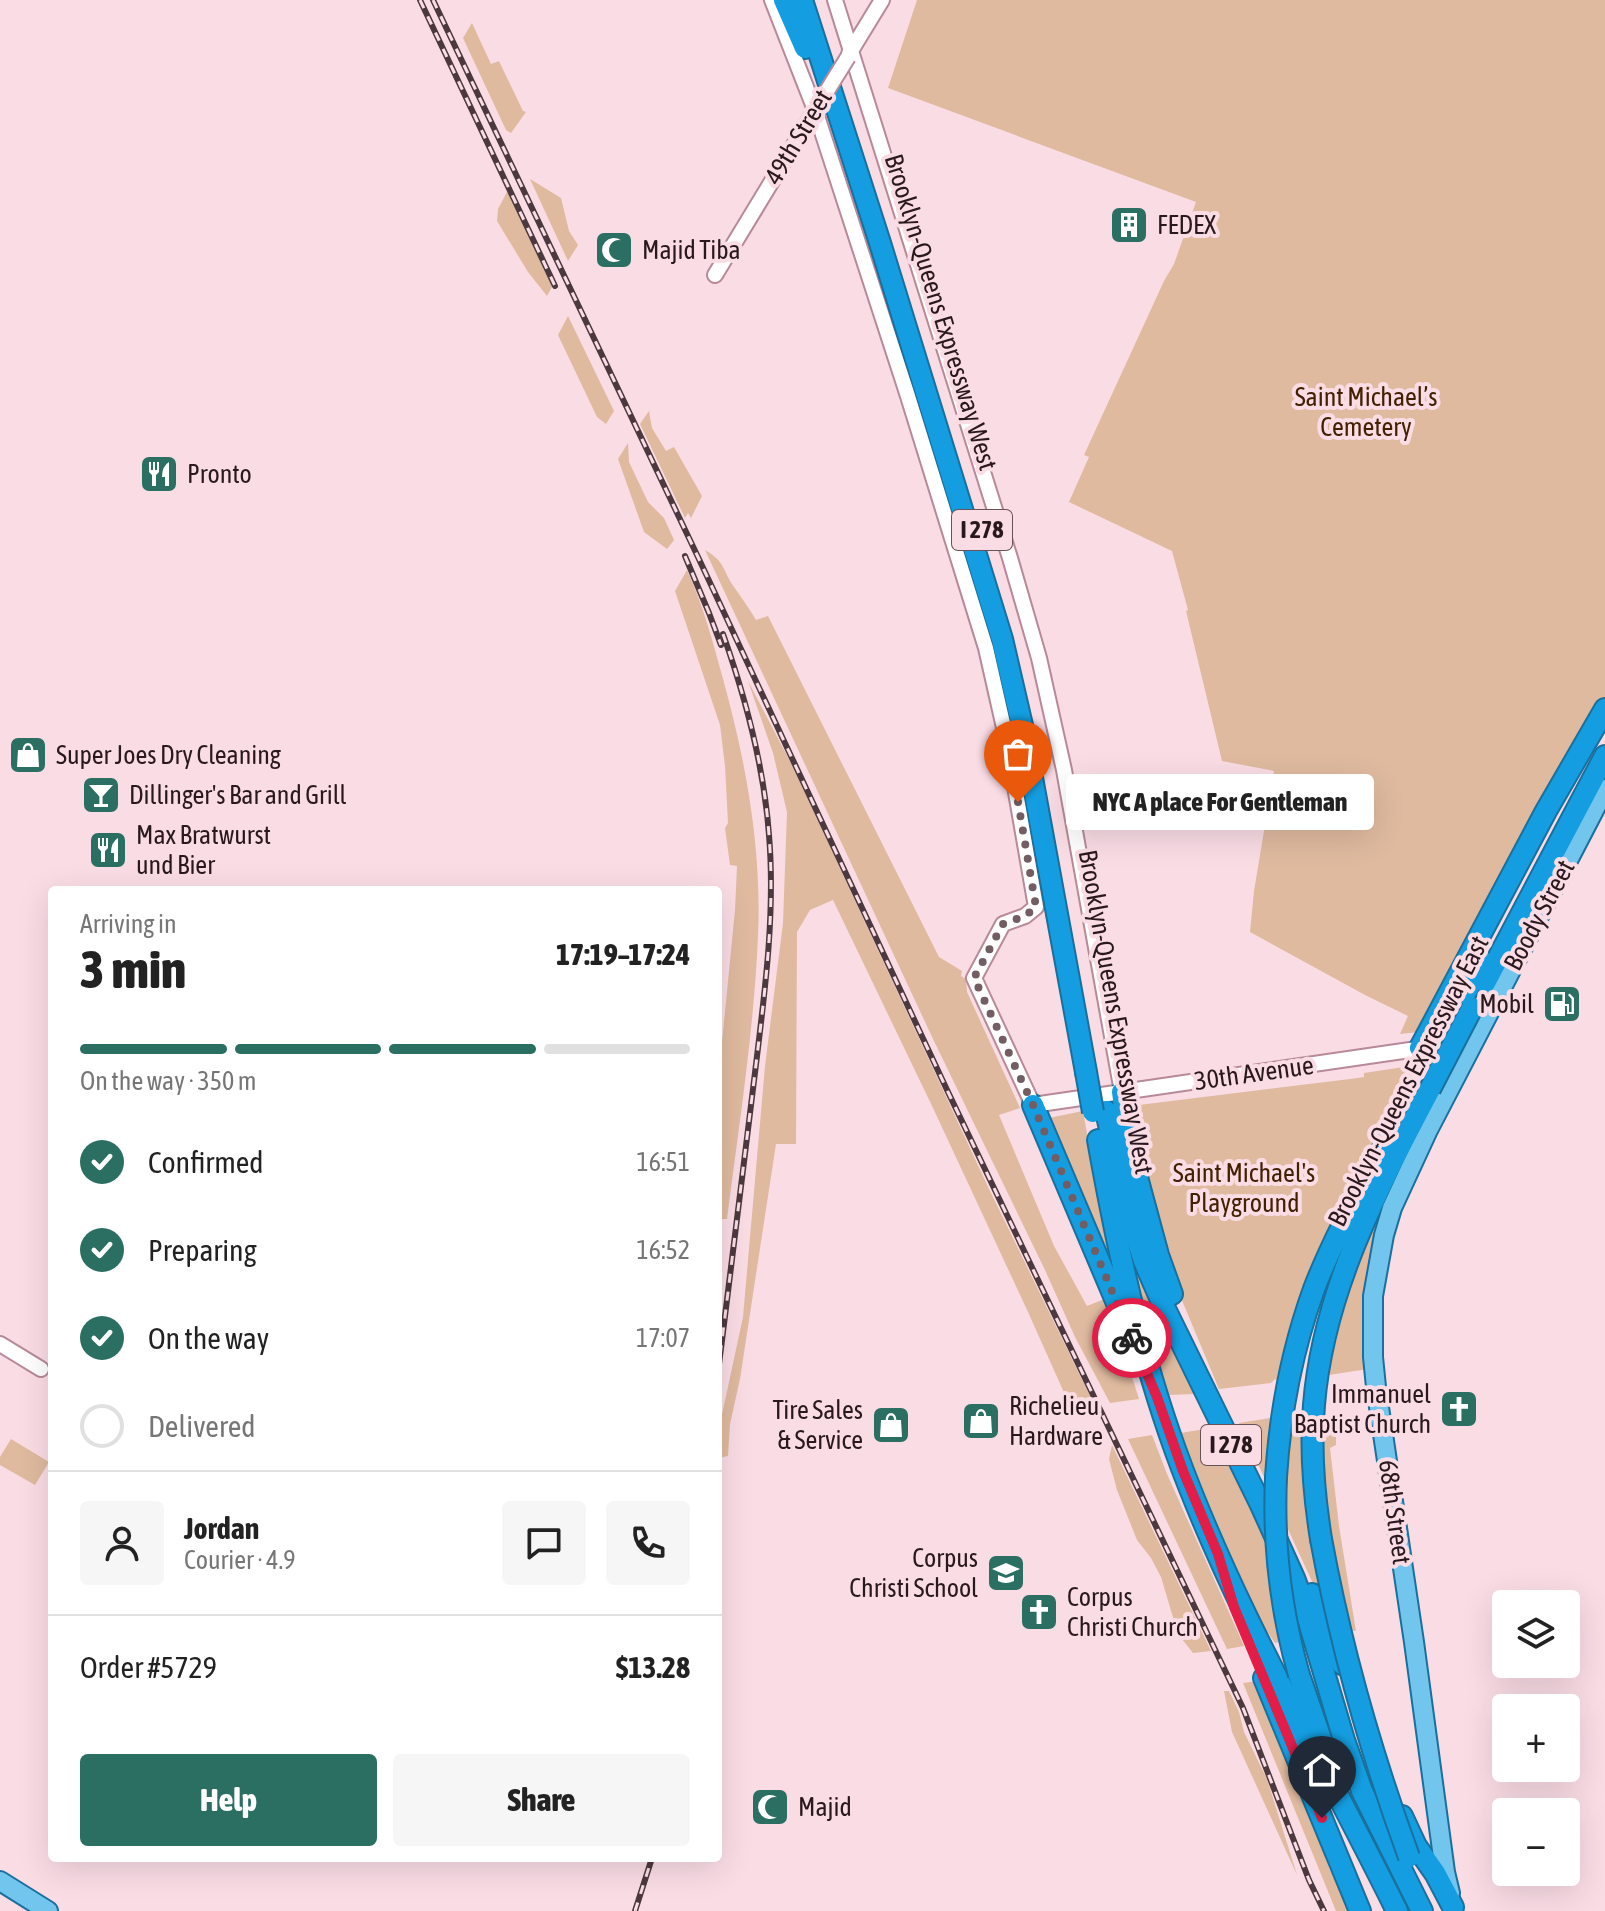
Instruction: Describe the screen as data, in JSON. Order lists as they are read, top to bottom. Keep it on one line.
{"streets":{"highway":["Brooklyn-Queens Expressway West","I 278","Brooklyn-Queens Expressway East"],"main road":["Boody Street","68th Street"],"street":["49th Street","30th Avenue"]},"crossings":[["49th Street","Brooklyn-Queens Expressway West"],["Brooklyn-Queens Expressway West","30th Avenue"],["Brooklyn-Queens Expressway West","Brooklyn-Queens Expressway East"],["Boody Street","30th Avenue"],["Boody Street","68th Street"],["30th Avenue","68th Street"]],"parks":["Saint Michael’s Cemetery","Saint Michael's Playground"],"places":{"building":["FEDEX"],"mosque":["Majid Tiba","Majid"],"restaurant":["Pronto","Max Bratwurst und Bier"],"shop":["Super Joes Dry Cleaning","Richelieu Hardware","Tire Sales & Service"],"bar":["Dillinger's Bar and Grill"],"other":["NYC A place For Gentleman"],"fuel station":["Mobil"],"church":["Immanuel Baptist Church","Corpus Christi Church"],"school or university":["Corpus Christi School"]},"page":{"bubble":"NYC A place For Gentleman","heading":["3 min","Arriving in","17:19–17:24"],"panel":["Jordan","Courier · 4.9","Order #5729","$13.28"],"bar":"On the way · 350 m","list":[["Confirmed","16:51"],["Preparing","16:52"],["On the way","17:07"],"Delivered"],"map_buttons":["+","−"],"buttons":["Help","Share"]}}
